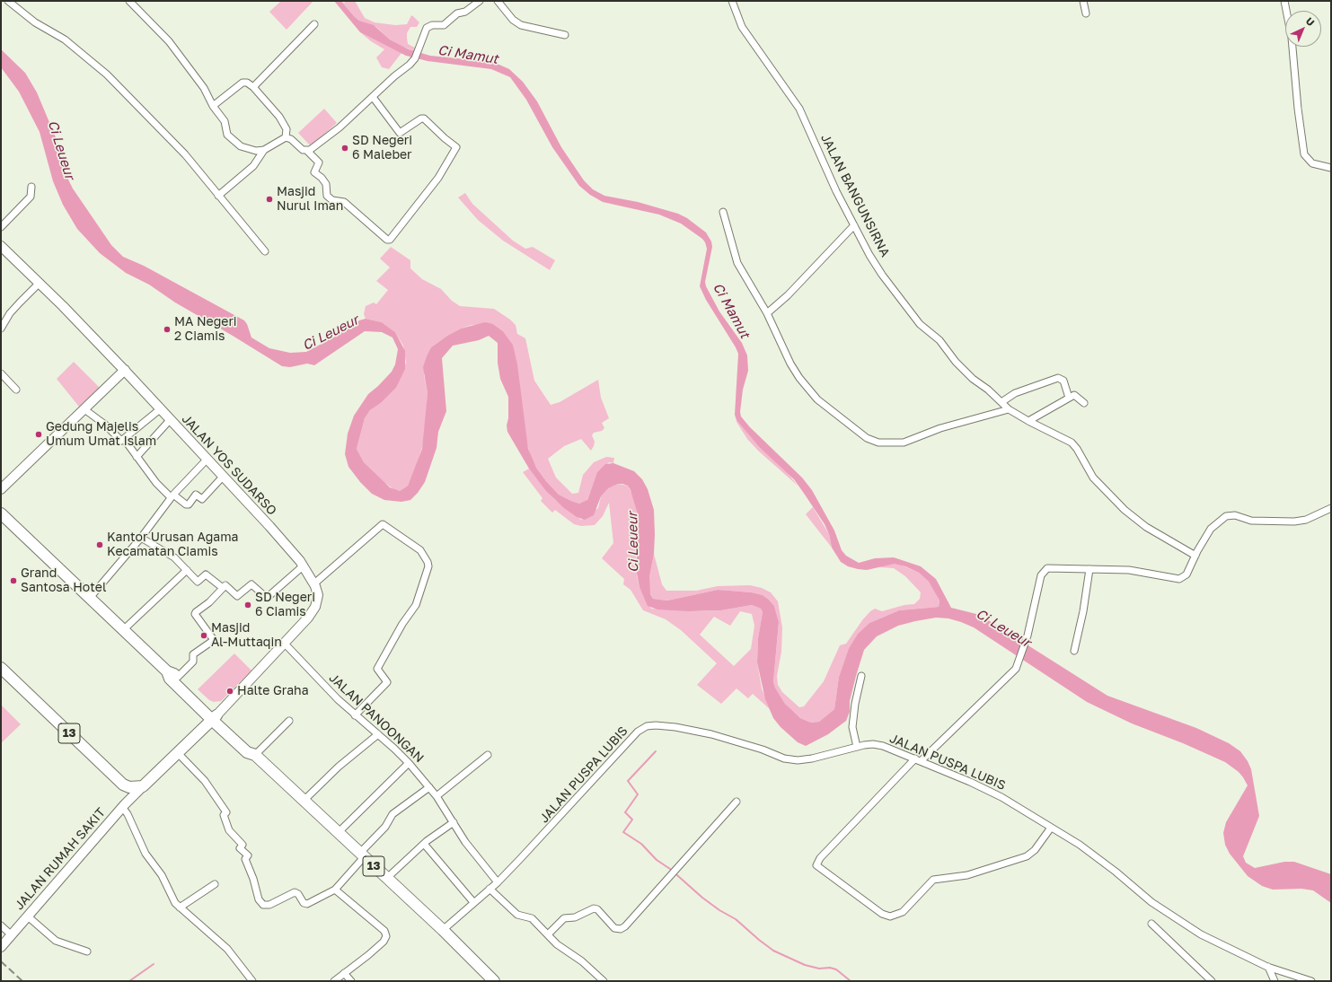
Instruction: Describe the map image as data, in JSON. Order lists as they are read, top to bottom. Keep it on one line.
{"streets":{"highway":["13"],"main road":["JALAN YOS SUDARSO","JALAN RUMAH SAKIT"],"street":["JALAN BANGUNSIRNA","JALAN PANOONGAN","JALAN PUSPA LUBIS"]},"crossings":[["JALAN YOS SUDARSO","JALAN PANOONGAN"],["JALAN YOS SUDARSO","13"],["JALAN PANOONGAN","JALAN PUSPA LUBIS"],["13","JALAN PUSPA LUBIS"]],"water":["Ci Mamut","Ci Leueur"],"places":["SD Negeri 6 Maleber","Masjid Nurul Iman","MA Negeri 2 Ciamis","Gedung Majelis Umum Umat Islam","Kantor Urusan Agama Kecamatan Ciamis","Grand Santosa Hotel","SD Negeri 6 Ciamis","Masjid Al-Muttaqin","Halte Graha"],"north":"top right"}
